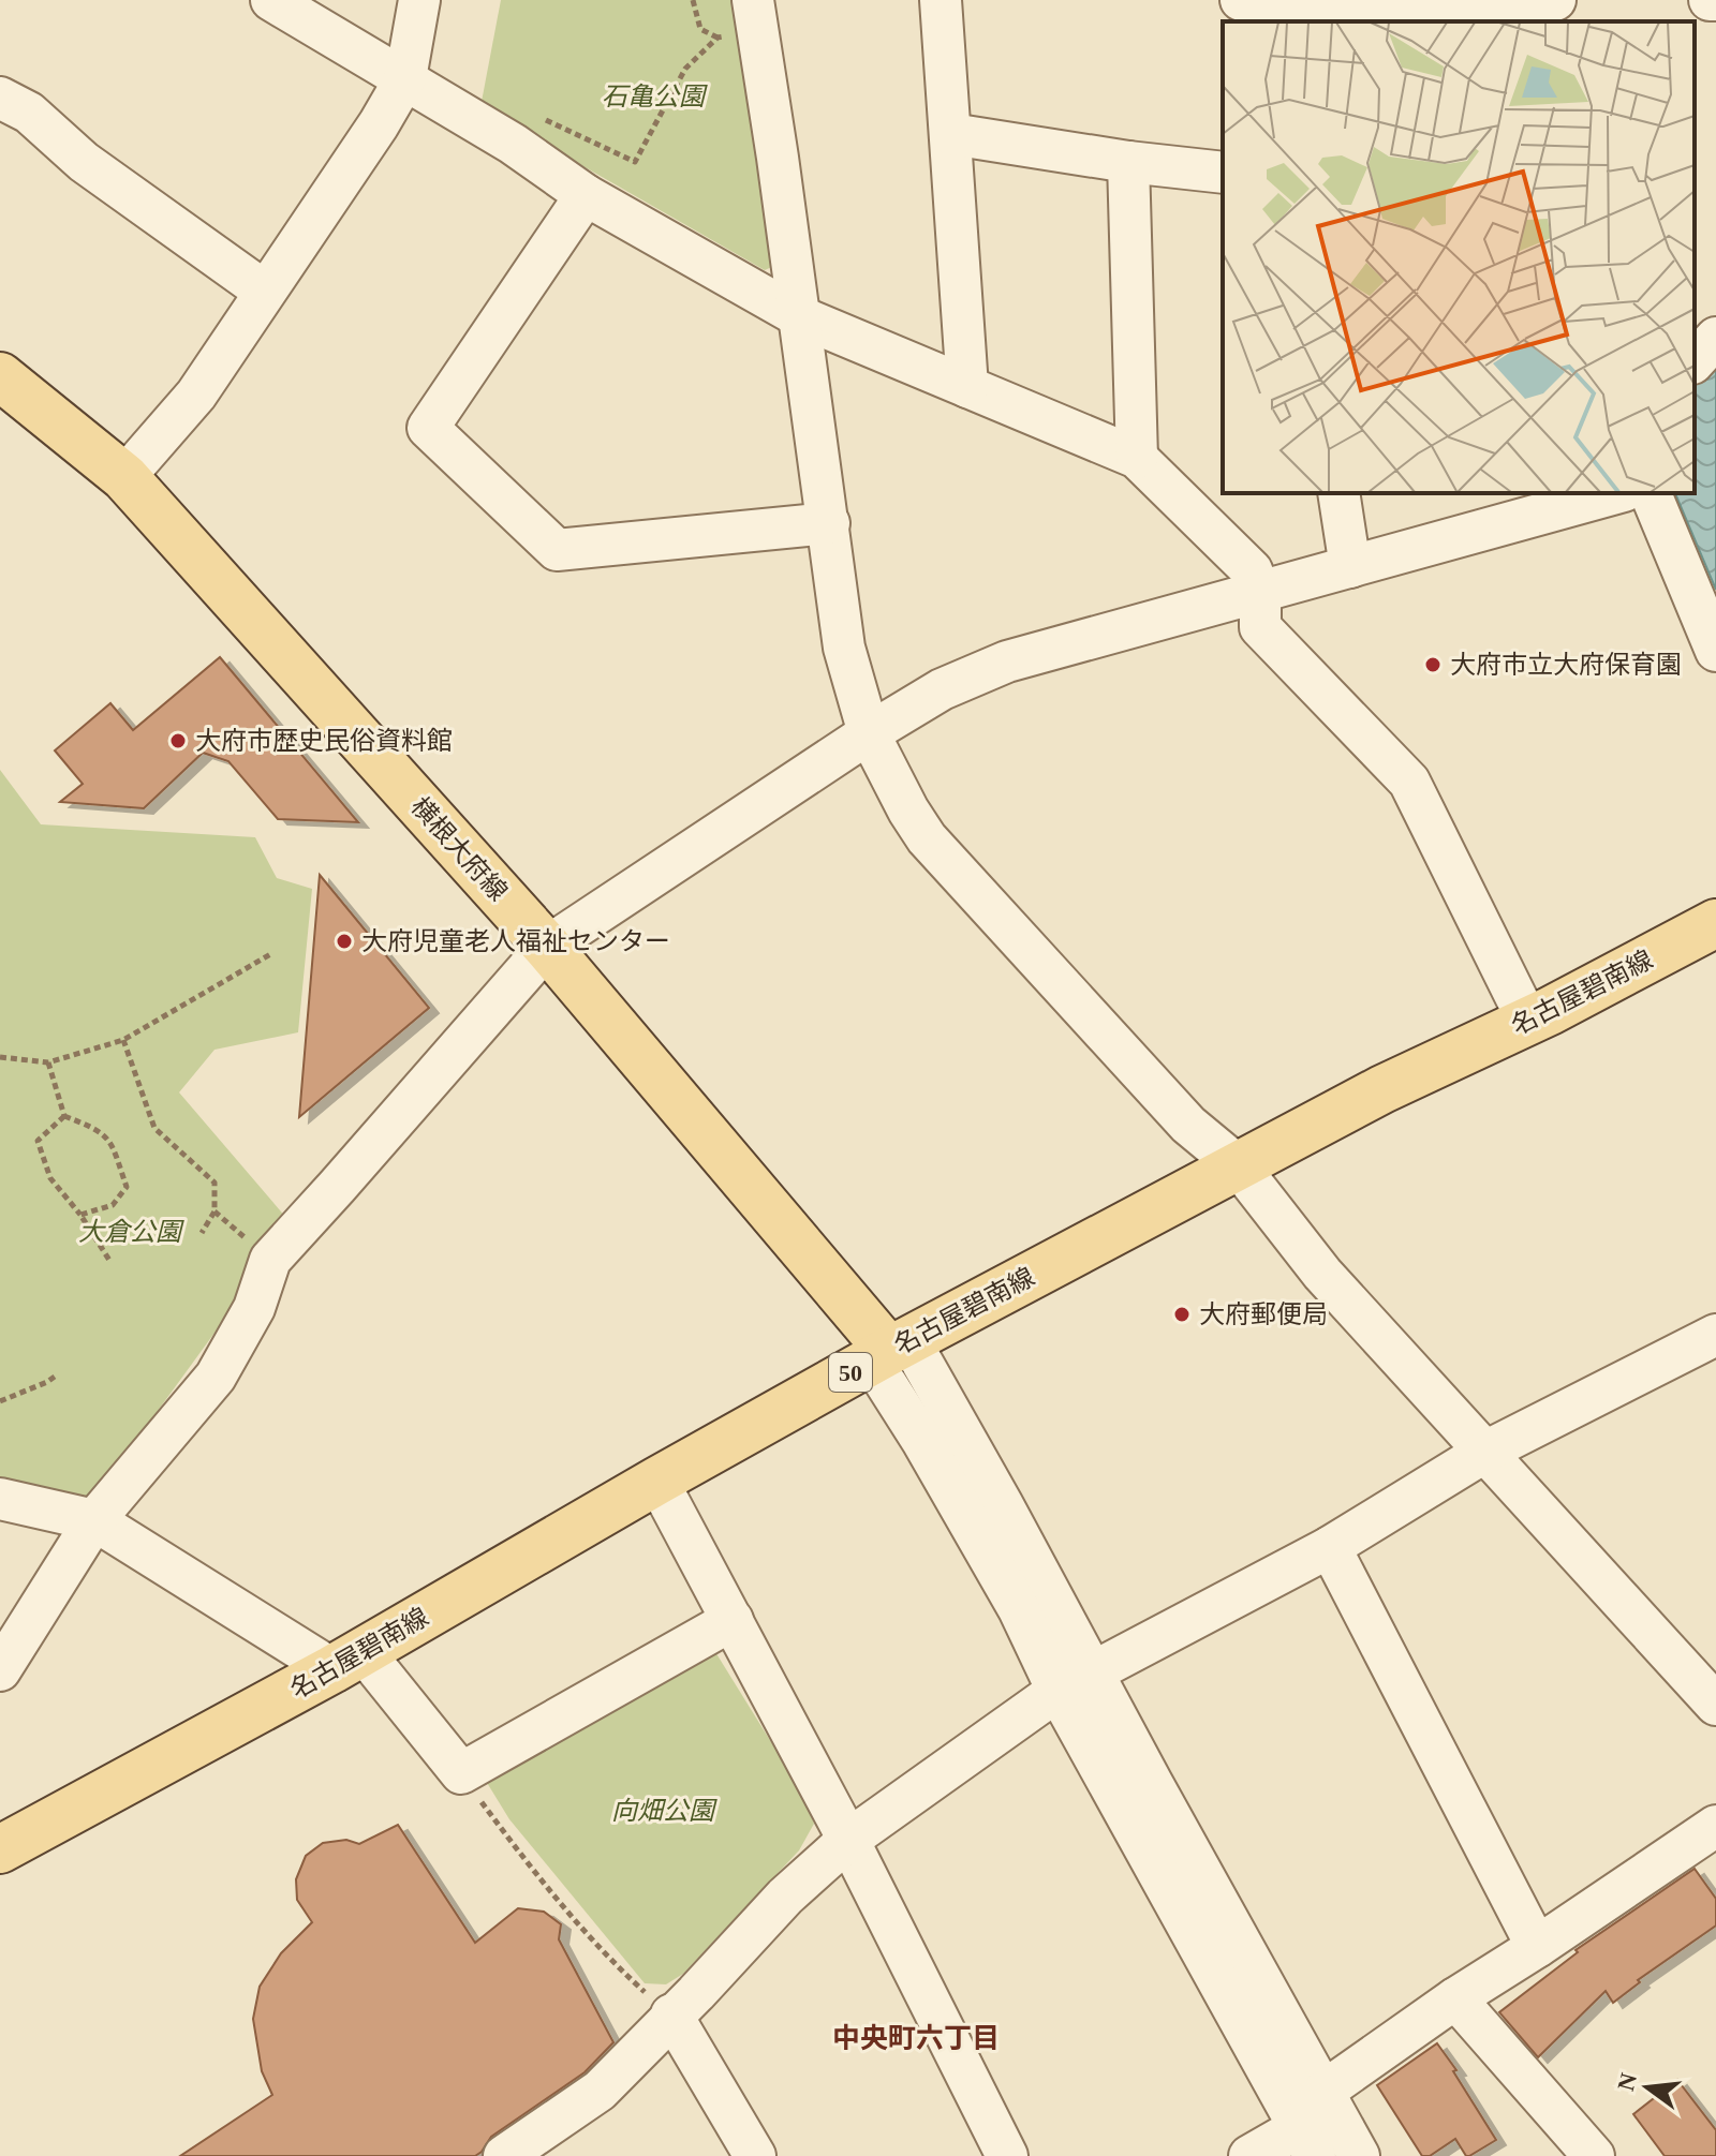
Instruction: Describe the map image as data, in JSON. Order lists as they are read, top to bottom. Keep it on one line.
{"streets":{"main road":["横根大府線","名古屋碧南線","50"]},"crossings":[["横根大府線","名古屋碧南線"]],"districts":["中央町六丁目"],"parks":["石亀公園","大倉公園","向畑公園"],"places":["大府市立大府保育園","大府市歴史民俗資料館","大府児童老人福祉センター","大府郵便局"],"north":"left"}
